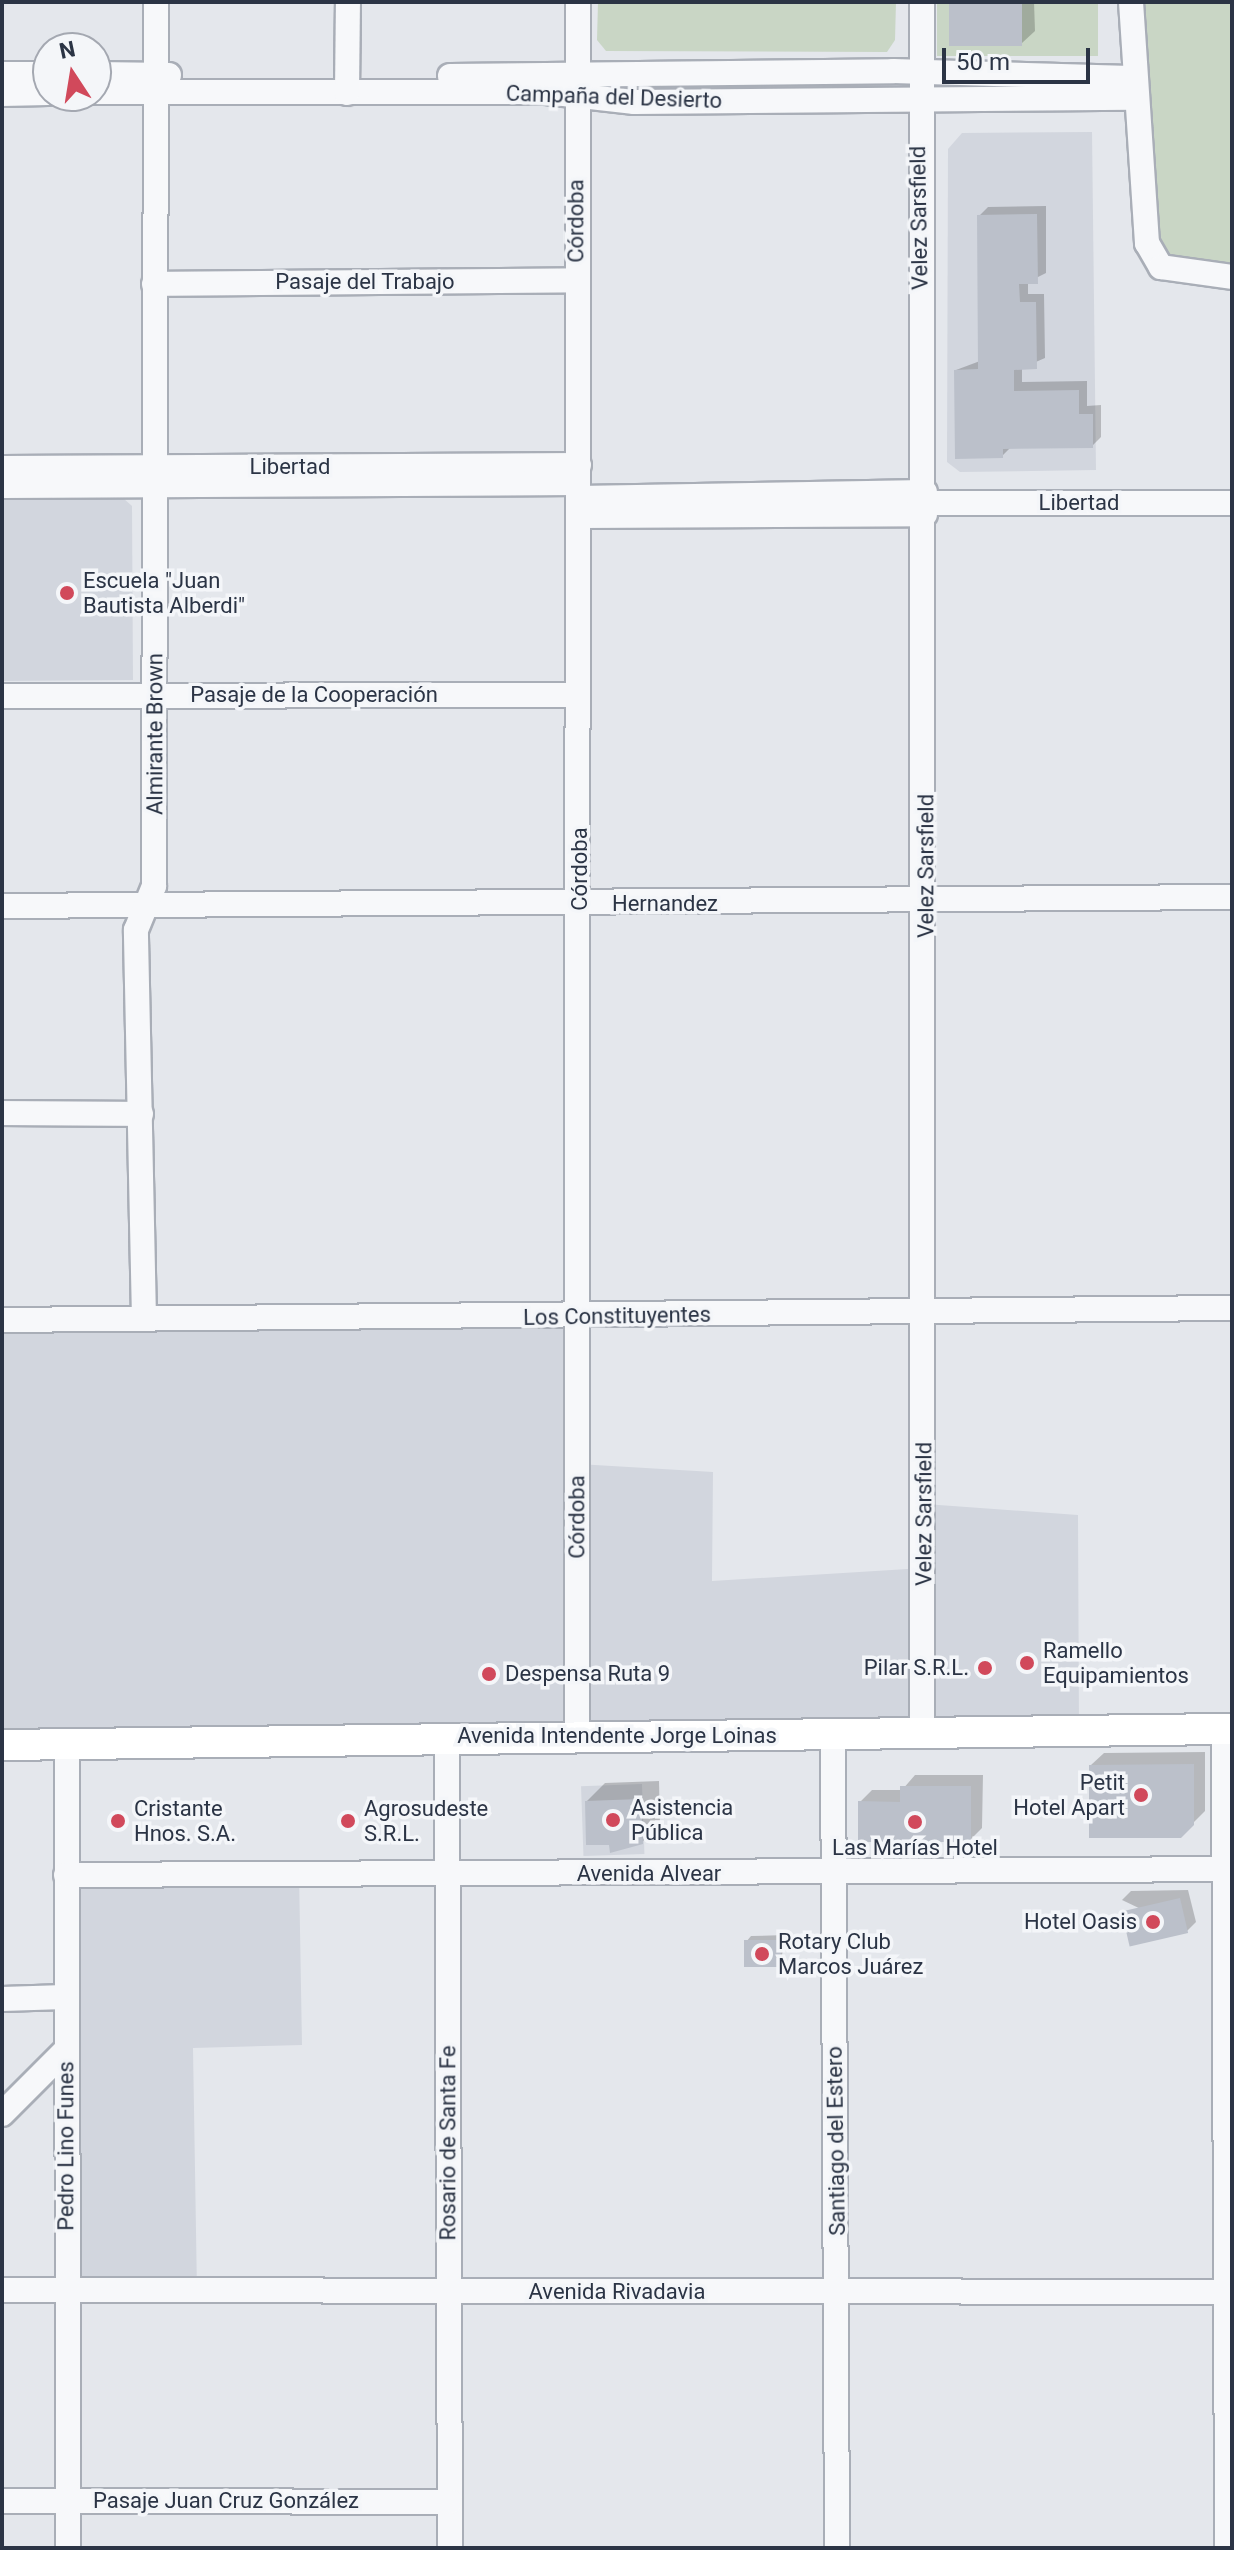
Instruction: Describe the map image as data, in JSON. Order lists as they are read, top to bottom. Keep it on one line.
{"streets":{"main road":["Avenida Intendente Jorge Loinas"],"street":["Campaña del Desierto","Velez Sarsfield","Córdoba","Pasaje del Trabajo","Libertad","Pasaje de la Cooperación","Almirante Brown","Hernandez","Los Constituyentes","Avenida Alvear","Santiago del Estero","Rosario de Santa Fe","Pedro Lino Funes","Avenida Rivadavia","Pasaje Juan Cruz González"]},"crossings":[["Campaña del Desierto","Velez Sarsfield"],["Campaña del Desierto","Córdoba"],["Campaña del Desierto","Almirante Brown"],["Velez Sarsfield","Libertad"],["Velez Sarsfield","Hernandez"],["Velez Sarsfield","Los Constituyentes"],["Velez Sarsfield","Avenida Intendente Jorge Loinas"],["Córdoba","Pasaje del Trabajo"],["Córdoba","Libertad"],["Córdoba","Pasaje de la Cooperación"],["Córdoba","Hernandez"],["Córdoba","Los Constituyentes"],["Córdoba","Avenida Intendente Jorge Loinas"],["Pasaje del Trabajo","Almirante Brown"],["Libertad","Almirante Brown"],["Pasaje de la Cooperación","Almirante Brown"],["Almirante Brown","Hernandez"],["Almirante Brown","Los Constituyentes"],["Avenida Intendente Jorge Loinas","Santiago del Estero"],["Avenida Intendente Jorge Loinas","Rosario de Santa Fe"],["Avenida Intendente Jorge Loinas","Pedro Lino Funes"],["Avenida Alvear","Santiago del Estero"],["Avenida Alvear","Rosario de Santa Fe"],["Avenida Alvear","Pedro Lino Funes"],["Santiago del Estero","Avenida Rivadavia"],["Rosario de Santa Fe","Avenida Rivadavia"],["Rosario de Santa Fe","Pasaje Juan Cruz González"],["Pedro Lino Funes","Avenida Rivadavia"],["Pedro Lino Funes","Pasaje Juan Cruz González"]],"places":["Escuela \"Juan Bautista Alberdi\"","Ramello Equipamientos","Pilar S.R.L.","Despensa Ruta 9","Petit Hotel Apart","Asistencia Pública","Cristante Hnos. S.A.","Agrosudeste S.R.L.","Las Marías Hotel","Hotel Oasis","Rotary Club Marcos Juárez"],"scale_bar":"50 m","north":"top"}
